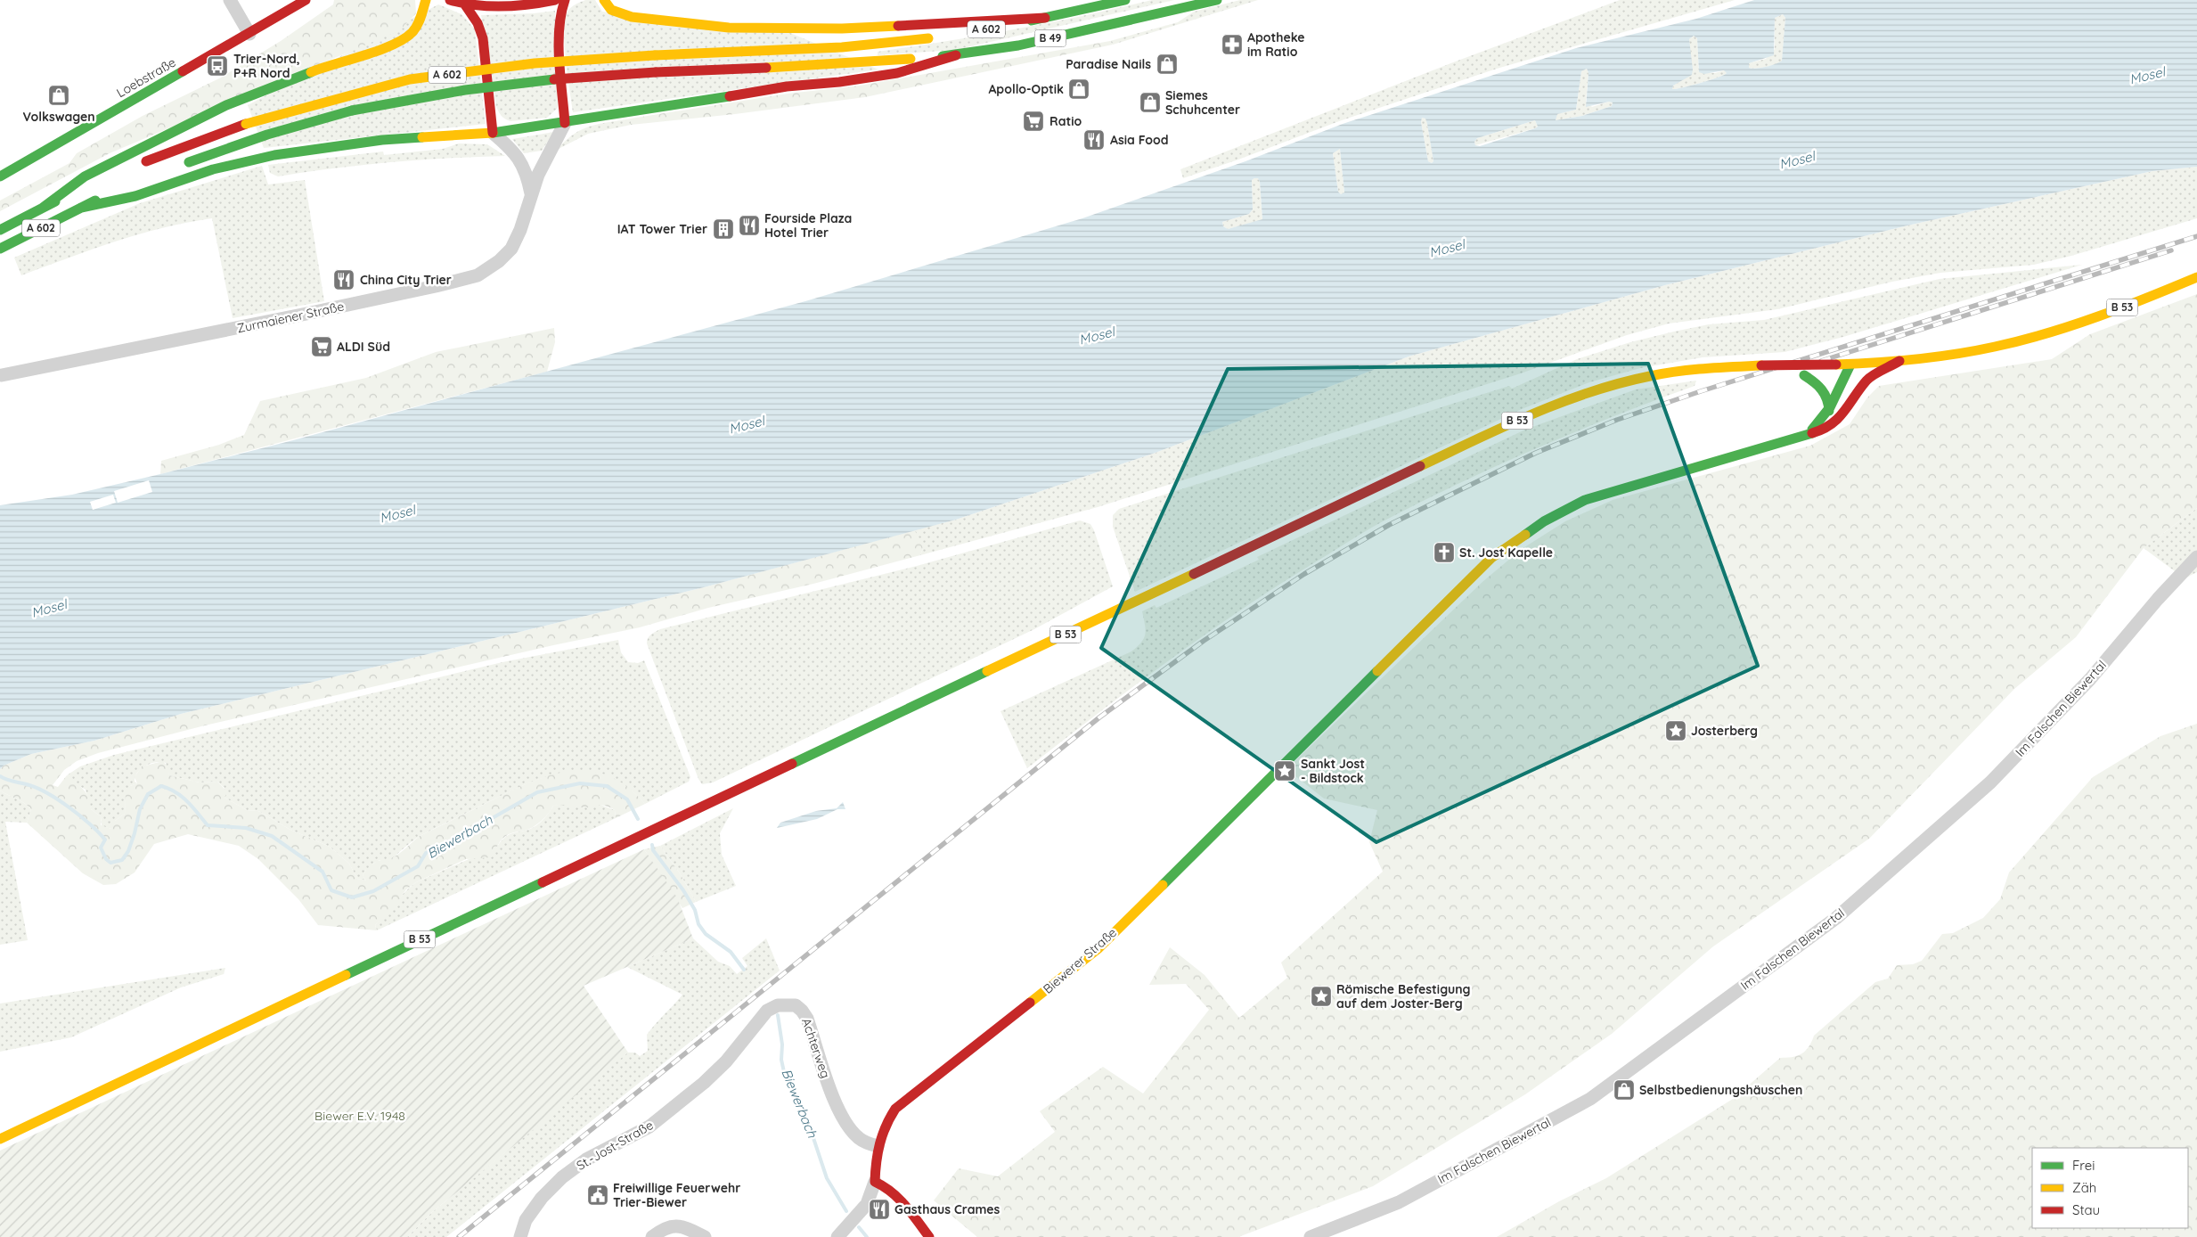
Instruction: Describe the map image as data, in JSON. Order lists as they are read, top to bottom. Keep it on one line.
{"streets":{"main road":["A 602","B 49","Loebstraße","B 53","Biewerer Straße"],"street":["Zurmaiener Straße","Im Falschen Biewertal","Achterweg","St.-Jost-Straße"]},"crossings":[["A 602","B 49"],["B 53","Biewerer Straße"],["Biewerer Straße","Achterweg"],["Achterweg","St.-Jost-Straße"]],"water":["Mosel","Biewerbach"],"parks":["Biewer E.V. 1948"],"places":{"pharmacy":["Apotheke im Ratio"],"shop":["Paradise Nails","Apollo-Optik","Volkswagen","Siemes Schuhcenter","Selbstbedienungshäuschen"],"bus stop":["Trier-Nord, P+R Nord"],"supermarket":["Ratio","ALDI Süd"],"restaurant":["Asia Food","Fourside Plaza Hotel Trier","China City Trier","Gasthaus Crames"],"building":["IAT Tower Trier"],"church":["St. Jost Kapelle"],"place":["Josterberg","Sankt Jost - Bildstock","Römische Befestigung auf dem Joster-Berg"],"public building":["Freiwillige Feuerwehr Trier-Biewer"]},"legend":["Frei","Zäh","Stau"]}
